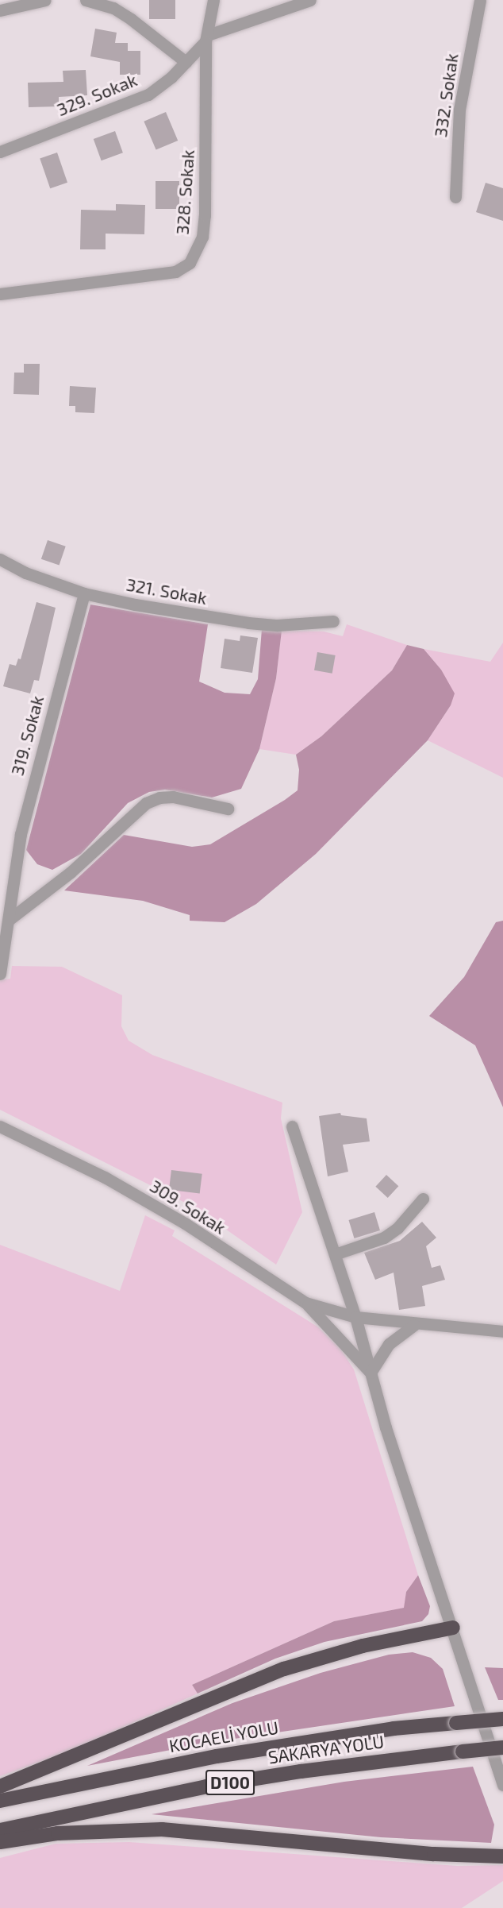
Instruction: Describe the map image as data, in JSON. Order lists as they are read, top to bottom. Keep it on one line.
{"streets":{"highway":["KOCAELİ YOLU","SAKARYA YOLU","D100"],"street":["329. Sokak","332. Sokak","328. Sokak","321. Sokak","319. Sokak","309. Sokak"]},"crossings":[["329. Sokak","328. Sokak"],["321. Sokak","319. Sokak"]]}
